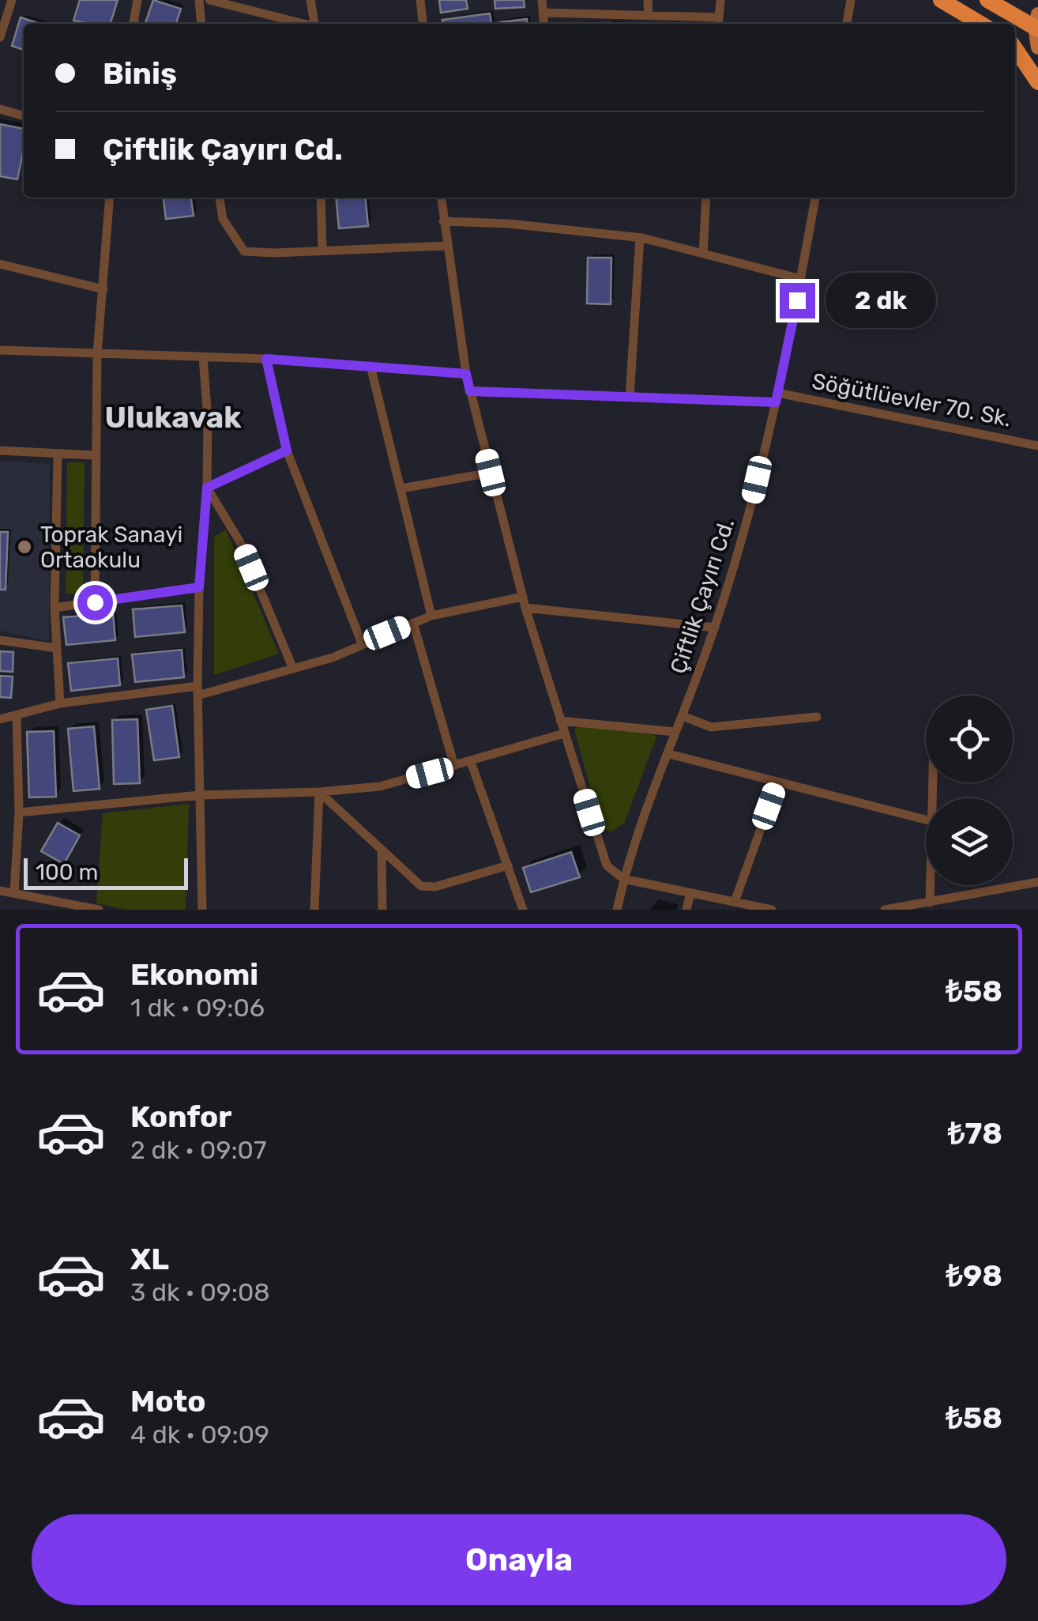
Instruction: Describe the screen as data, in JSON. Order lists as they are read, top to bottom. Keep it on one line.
{"streets":{"street":["Söğütlüevler 70. Sk.","Çiftlik Çayırı Cd."]},"crossings":[["Söğütlüevler 70. Sk.","Çiftlik Çayırı Cd."]],"districts":["Ulukavak"],"places":["Toprak Sanayi Ortaokulu"],"scale_bar":"100 m","page":{"banner":["Biniş","Çiftlik Çayırı Cd."],"bubble":"2 dk","scale":"100 m","list":[{"name":"Ekonomi","note":"1 dk · 09:06","value":"₺58"},{"name":"Konfor","note":"2 dk · 09:07","value":"₺78"},{"name":"XL","note":"3 dk · 09:08","value":"₺98"},{"name":"Moto","note":"4 dk · 09:09","value":"₺58"}],"buttons":"Onayla"}}
